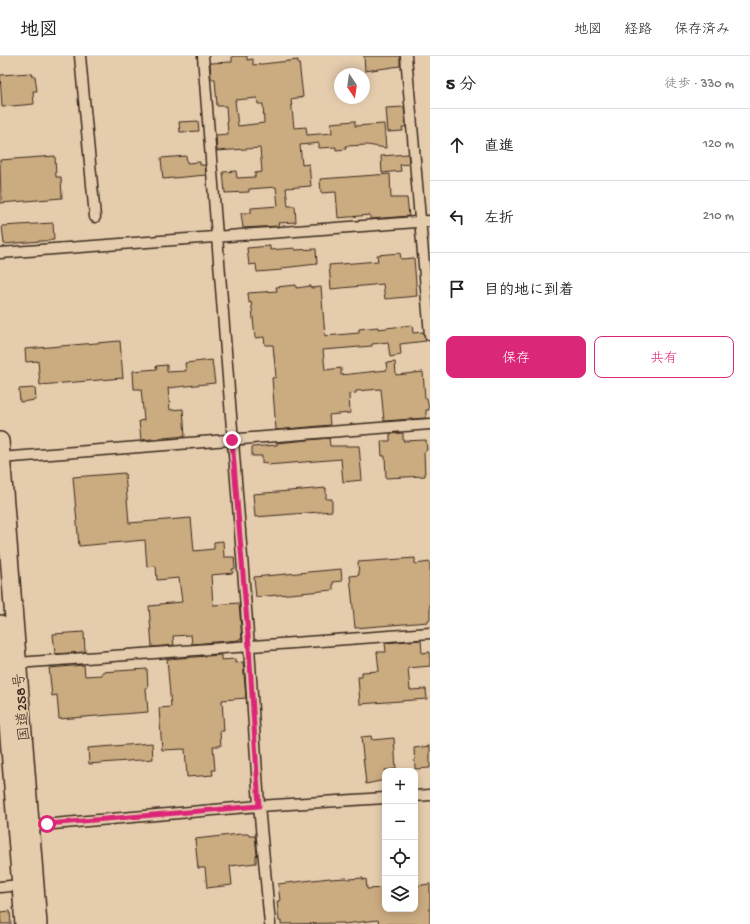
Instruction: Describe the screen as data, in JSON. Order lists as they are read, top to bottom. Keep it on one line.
{"streets":{"highway":["国道258号"]},"north":"bottom","page":{"header":"地図","nav":["地図","経路","保存済み"],"heading":["5 分","徒歩 · 330 m"],"list":[["直進","120 m"],["左折","210 m"],"目的地に到着"],"buttons":["保存","共有"],"map_buttons":["+","−"]}}
